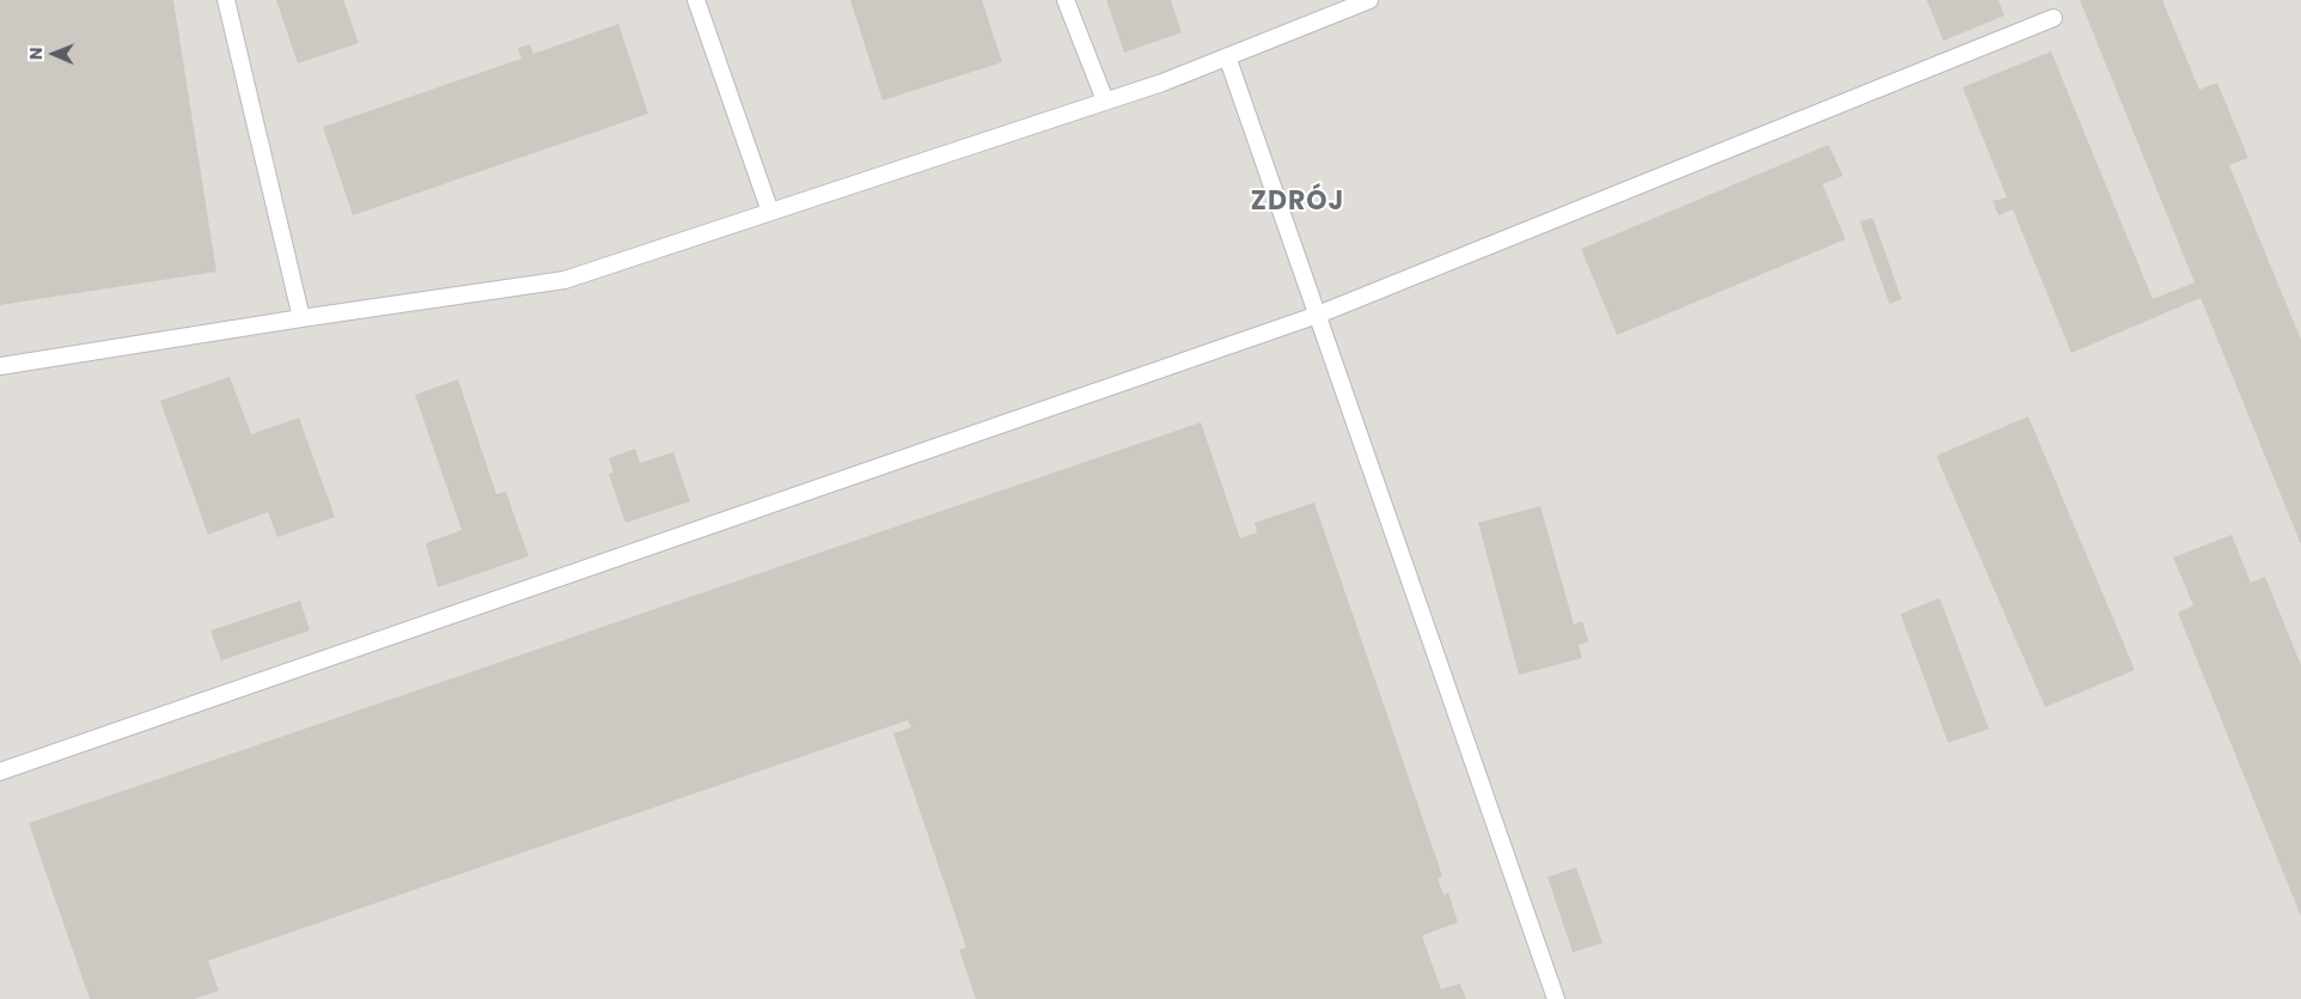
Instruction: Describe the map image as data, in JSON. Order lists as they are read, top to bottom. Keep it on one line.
{"districts":["ZDRÓJ"],"north":"left"}
